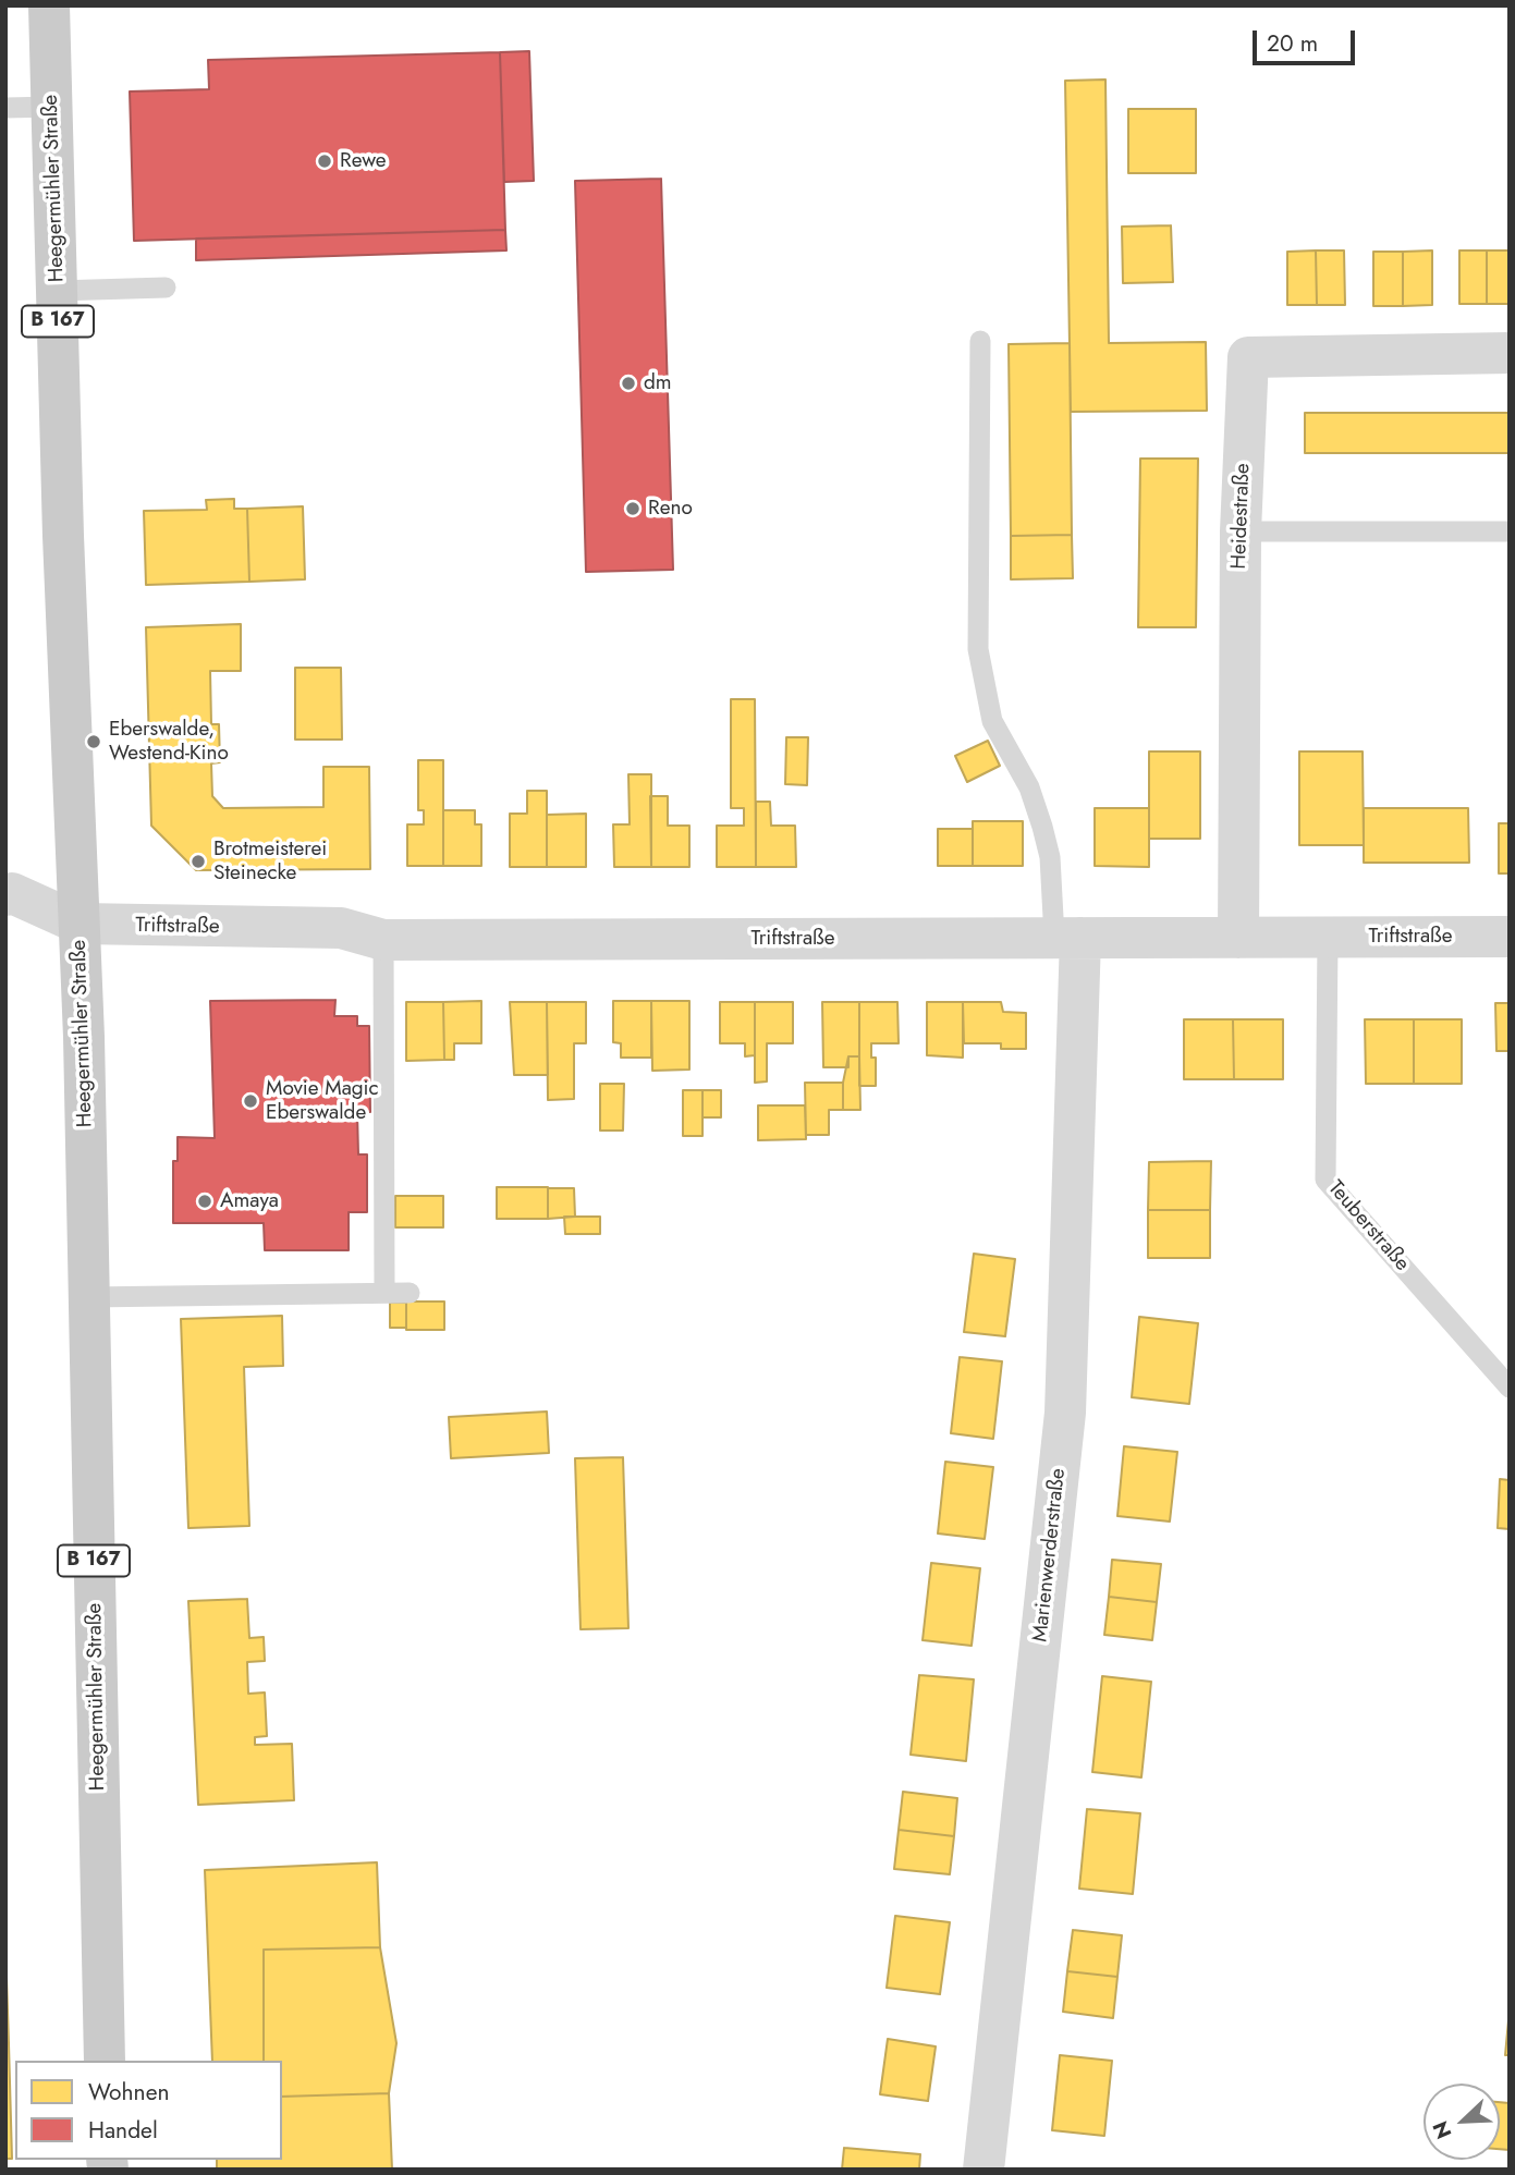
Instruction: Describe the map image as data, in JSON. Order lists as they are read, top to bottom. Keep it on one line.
{"streets":{"main road":["Heegermühler Straße","B 167"],"street":["Heidestraße","Triftstraße","Marienwerderstraße"],"lane":["Teuberstraße"]},"crossings":[["Heegermühler Straße","Triftstraße"],["Heidestraße","Triftstraße"],["Triftstraße","Teuberstraße"],["Triftstraße","Marienwerderstraße"]],"places":["Rewe","dm","Reno","Eberswalde, Westend-Kino","Brotmeisterei Steinecke","Movie Magic Eberswalde","Amaya"],"legend":["Wohnen","Handel"],"scale_bar":"20 m","north":"bottom left"}
